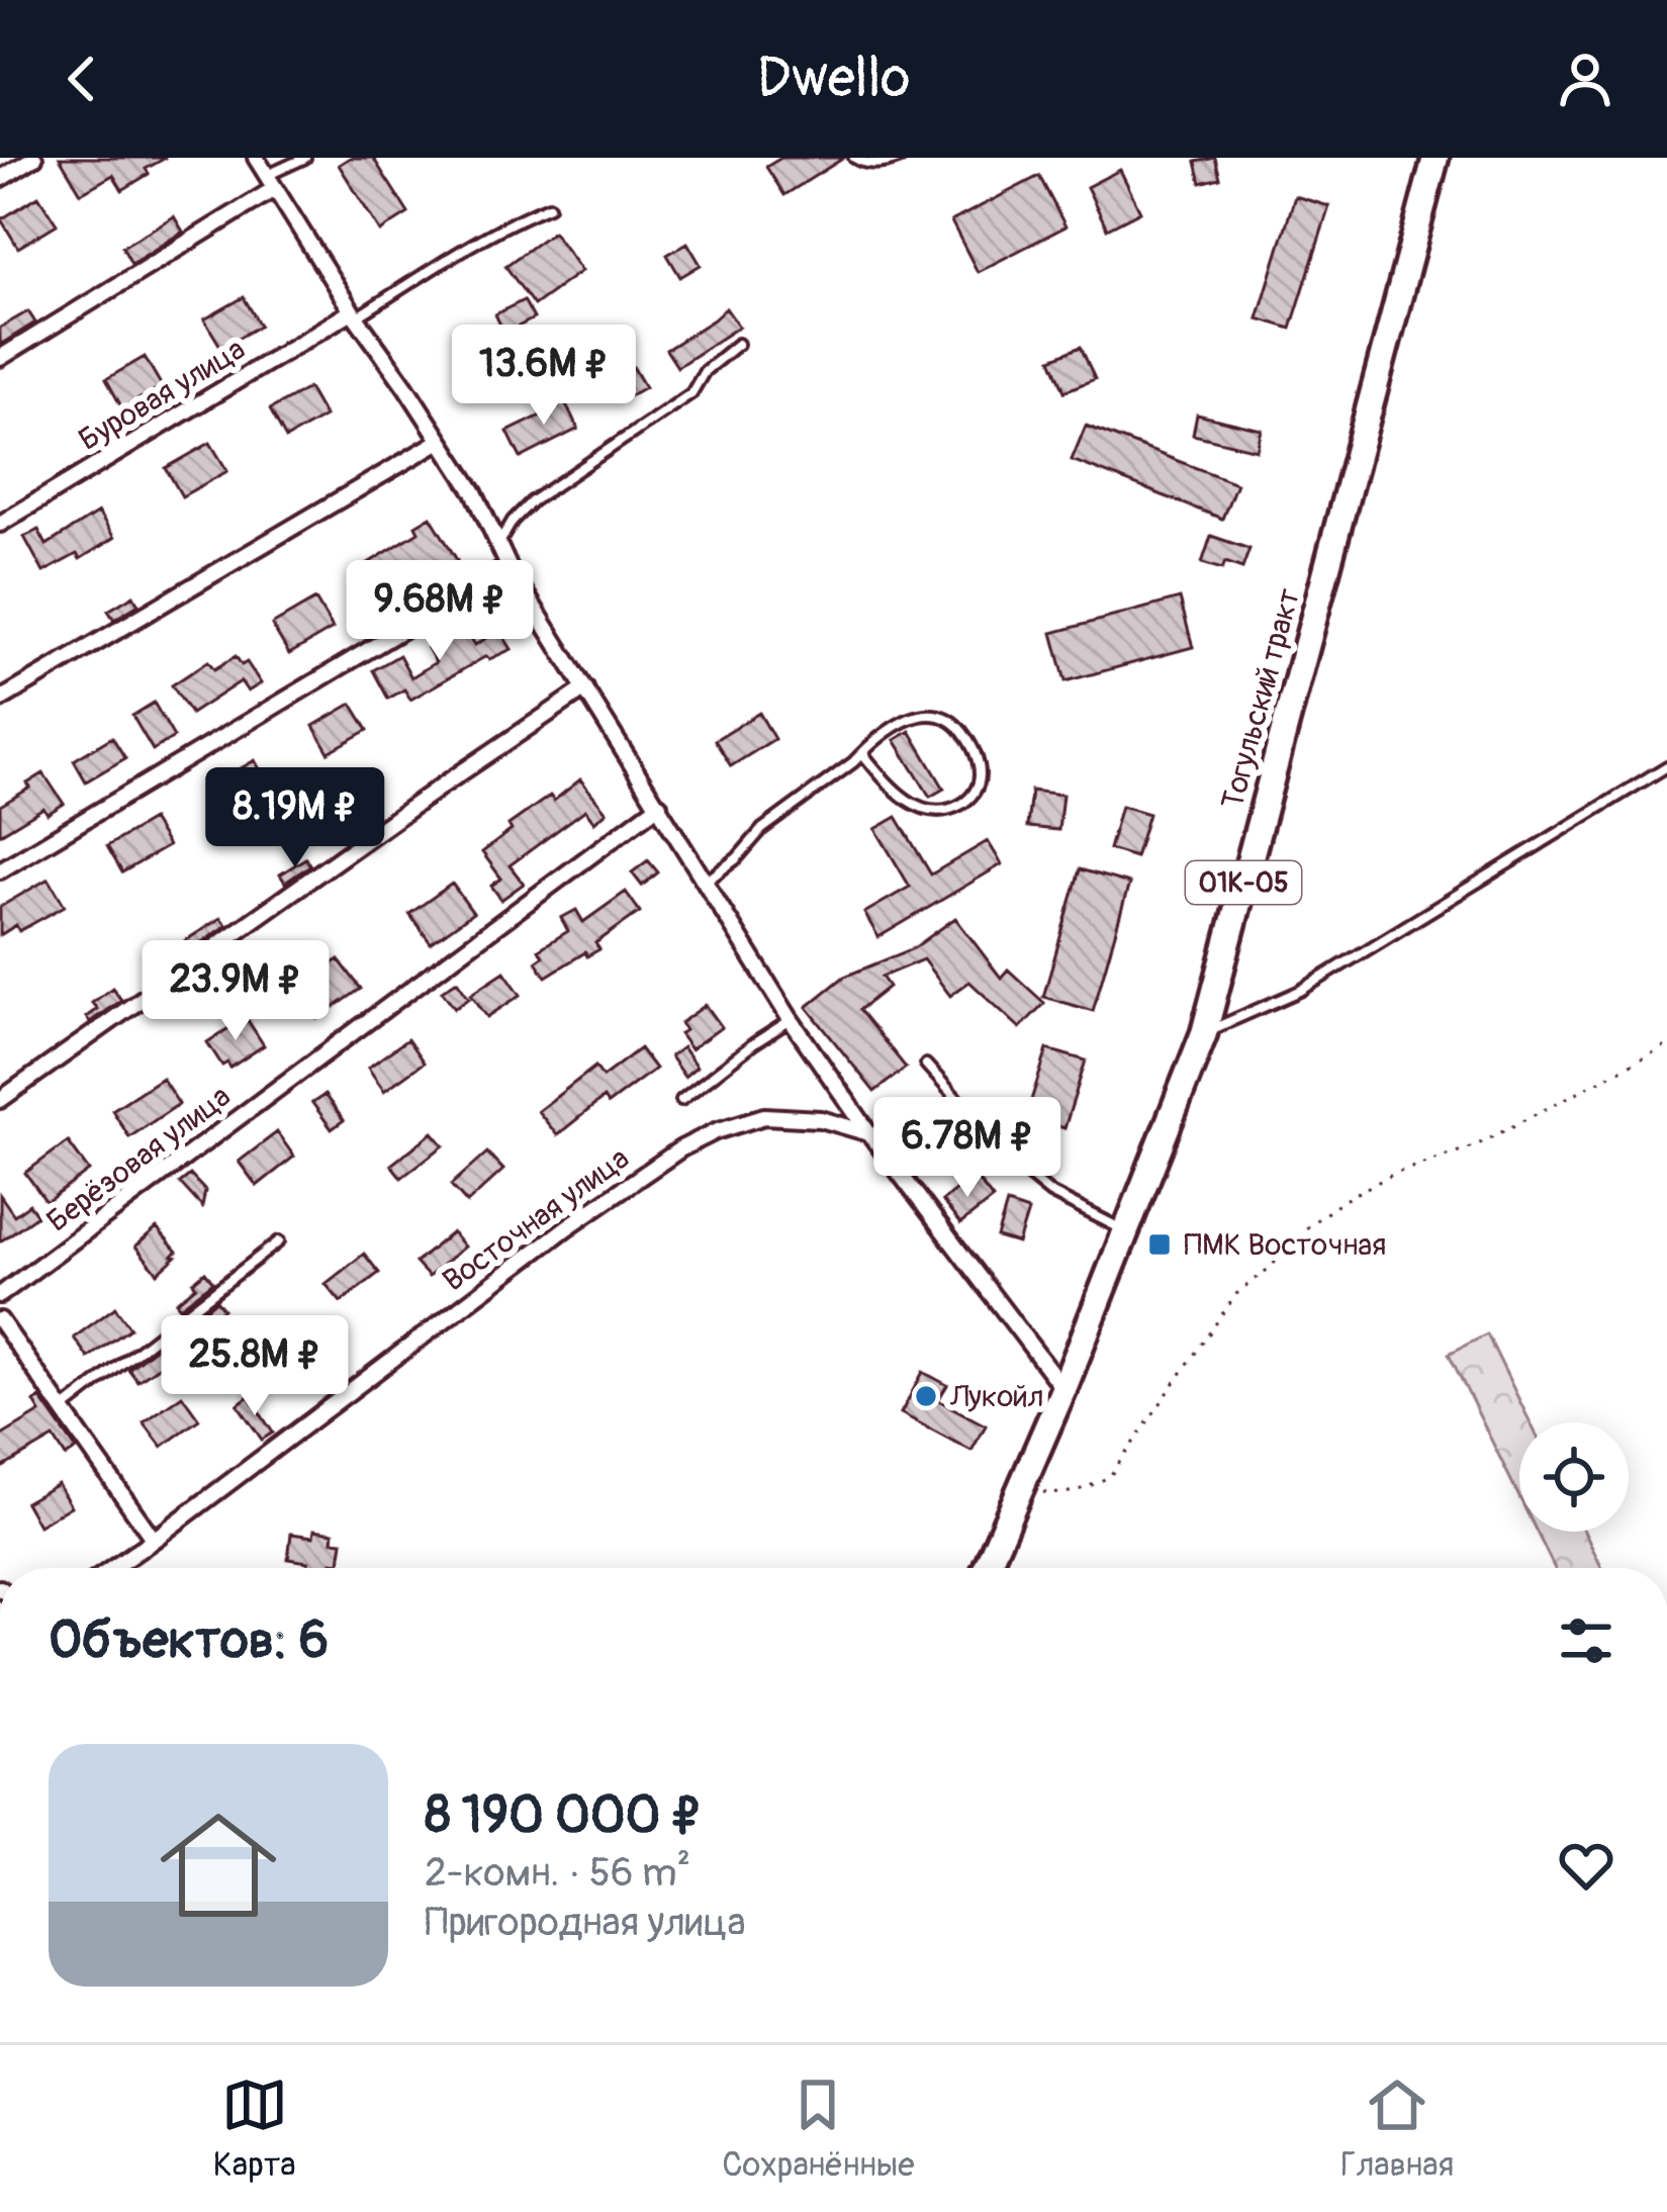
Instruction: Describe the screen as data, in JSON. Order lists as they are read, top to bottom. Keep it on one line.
{"streets":{"main road":["Тогульский тракт","01К-05"],"street":["Буровая улица","Берёзовая улица","Восточная улица"]},"places":{"transit":["ПМК Восточная"],"other":["Лукойл"]},"page":{"header":"Dwello","price":["13.6M ₽","9.68M ₽","8.19M ₽","23.9M ₽","6.78M ₽","25.8M ₽"],"heading":"Объектов: 6","list":[{"name":"8 190 000 ₽","note":"2-комн. · 56 m² · Пригородная улица"}],"tabs":["Карта","Сохранённые","Главная"]}}
